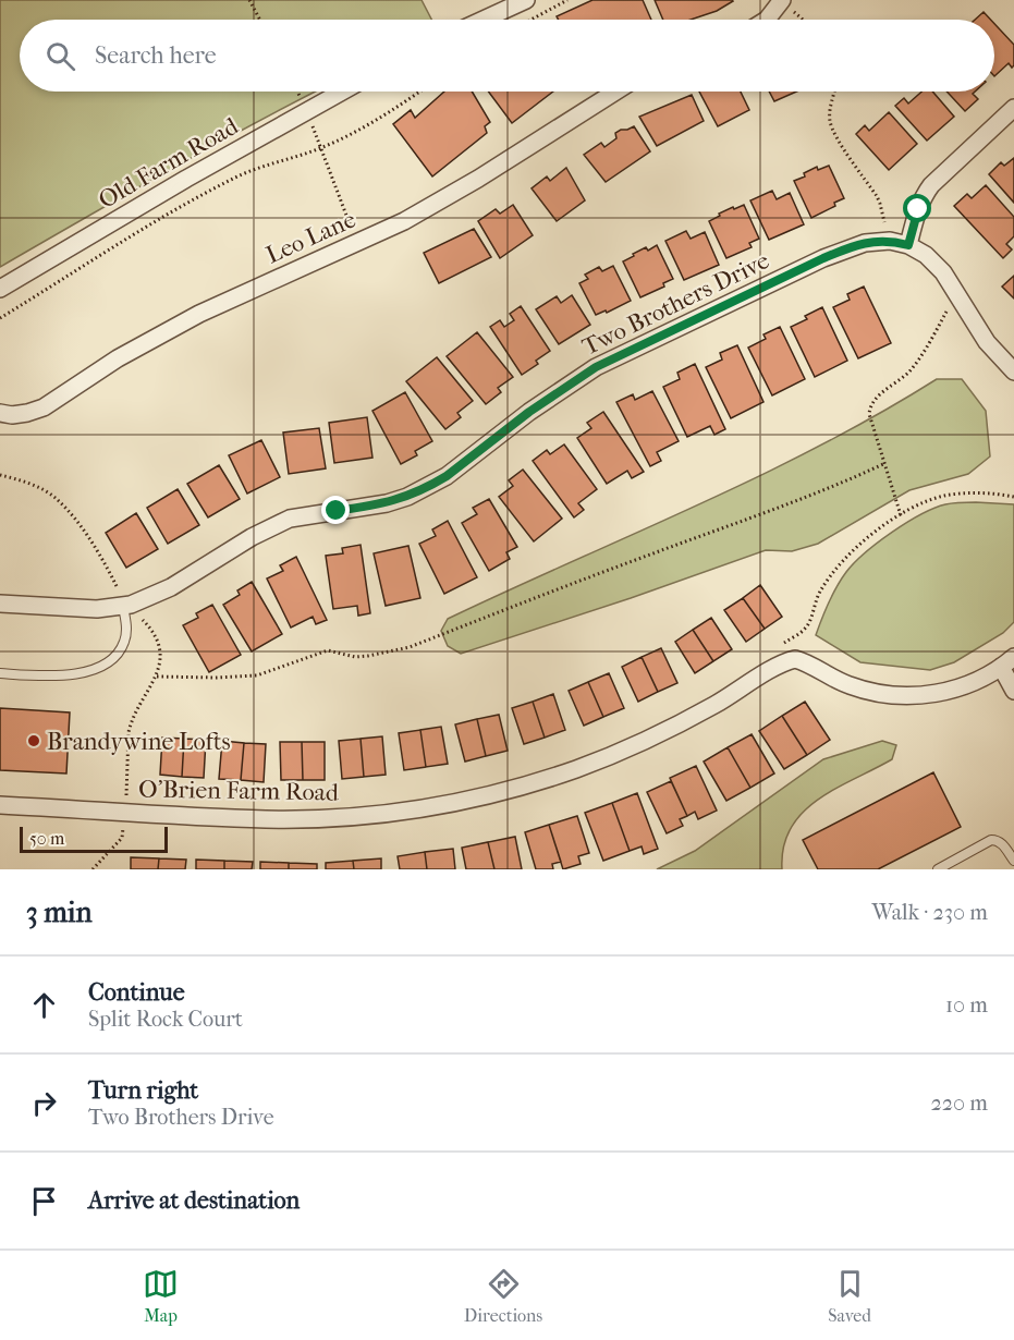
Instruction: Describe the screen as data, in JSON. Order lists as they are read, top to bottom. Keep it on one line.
{"streets":{"street":["Old Farm Road","Leo Lane","Two Brothers Drive","O'Brien Farm Road"]},"places":["Brandywine Lofts"],"scale_bar":"50 m","page":{"search":"Search here","scale":"50 m","heading":["3 min","Walk · 230 m"],"list":[["Continue","Split Rock Court","10 m"],["Turn right","Two Brothers Drive","220 m"],"Arrive at destination"],"nav":["Map","Directions","Saved"]}}
